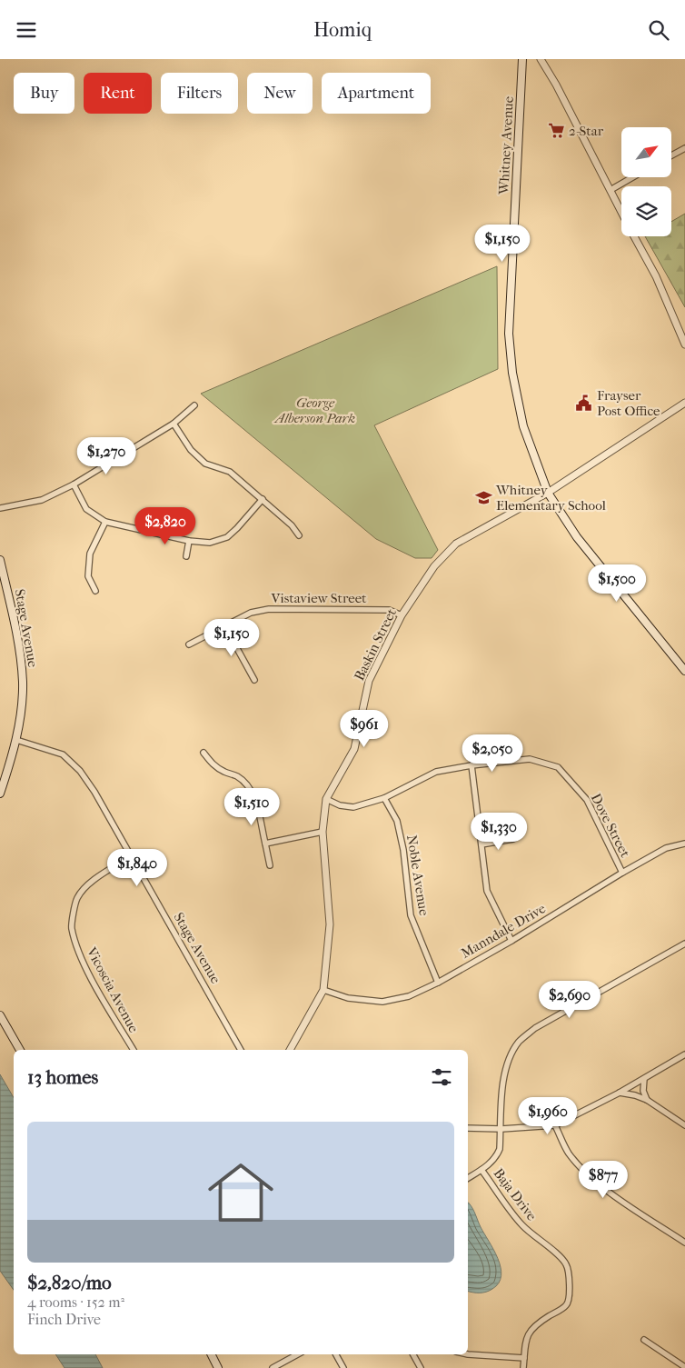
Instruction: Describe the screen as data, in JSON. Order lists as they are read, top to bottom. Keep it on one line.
{"streets":{"main road":["Whitney Avenue","Stage Avenue"],"street":["Vistaview Street","Baskin Street","Dove Street","Noble Avenue","Manndale Drive","Vicoscia Avenue","Baja Drive"]},"crossings":[["Whitney Avenue","Baskin Street"],["Vistaview Street","Baskin Street"],["Stage Avenue","Vicoscia Avenue"],["Baskin Street","Dove Street"],["Baskin Street","Manndale Drive"],["Dove Street","Noble Avenue"],["Dove Street","Manndale Drive"],["Noble Avenue","Manndale Drive"]],"parks":["George Alberson Park"],"places":{"supermarket":["2-Star"],"public building":["Frayser Post Office"],"school or university":["Whitney Elementary School"]},"north":"top right","page":{"header":"Homiq","chip":["Buy","Rent","Filters","New","Apartment"],"price":["$1,150","$1,270","$2,820","$1,500","$1,150","$961","$2,050","$1,510","$1,330","$1,840","$2,690","$1,960","$877"],"heading":"13 homes","list":[{"name":"$2,820/mo","note":"4 rooms · 152 m² · Finch Drive"}]}}
